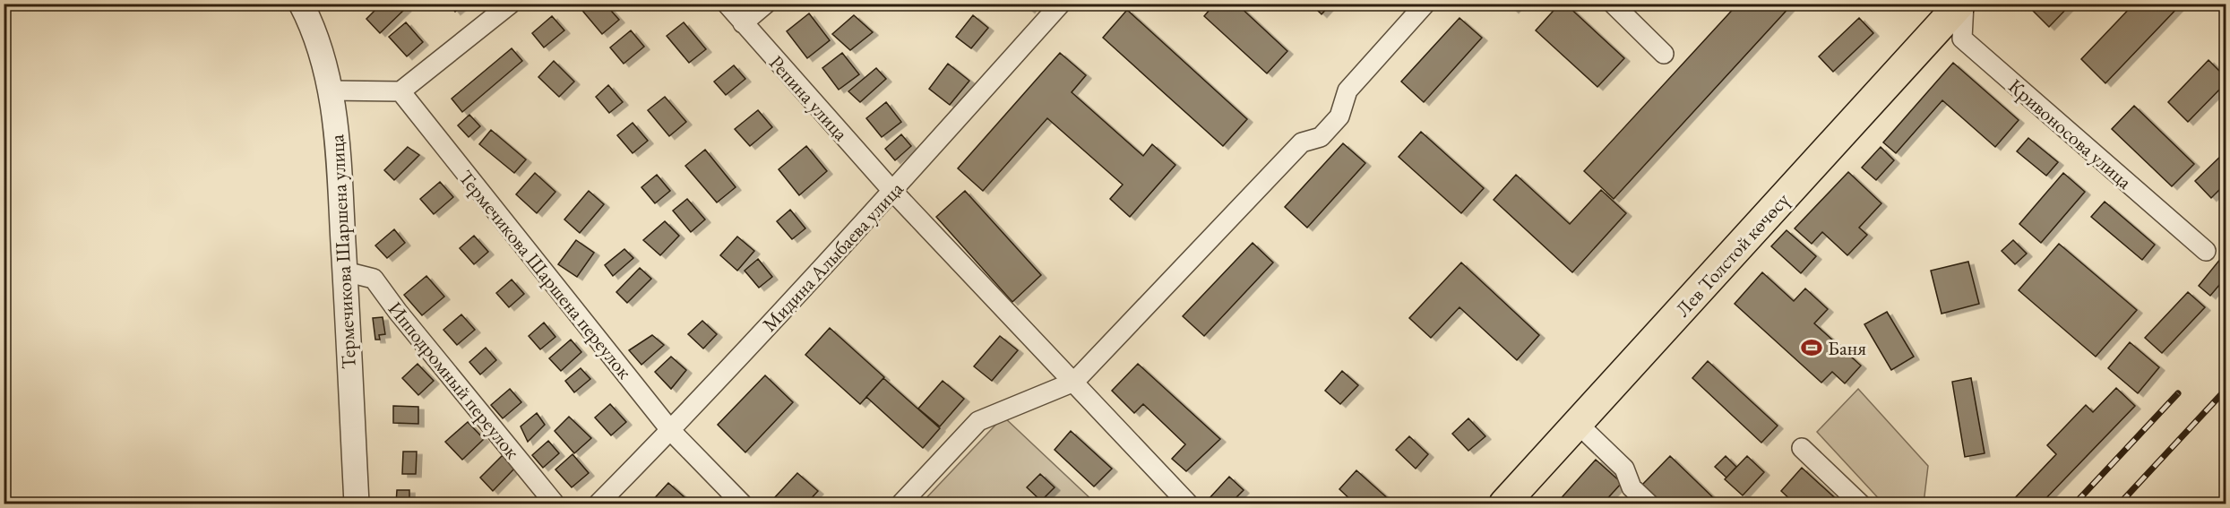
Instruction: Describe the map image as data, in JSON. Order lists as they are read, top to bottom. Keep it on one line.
{"streets":{"main road":["Лев Толстой көчөсү"],"street":["Репина улица","Кривоносова улица","Термечикова Шаршена улица","Мидина Алыбаева улица","Термечикова Шаршена переулок","Ипподромный переулок"]},"crossings":[["Репина улица","Мидина Алыбаева улица"],["Кривоносова улица","Лев Толстой көчөсү"],["Термечикова Шаршена улица","Ипподромный переулок"],["Мидина Алыбаева улица","Термечикова Шаршена переулок"]],"places":{"sports":["Баня"]}}
